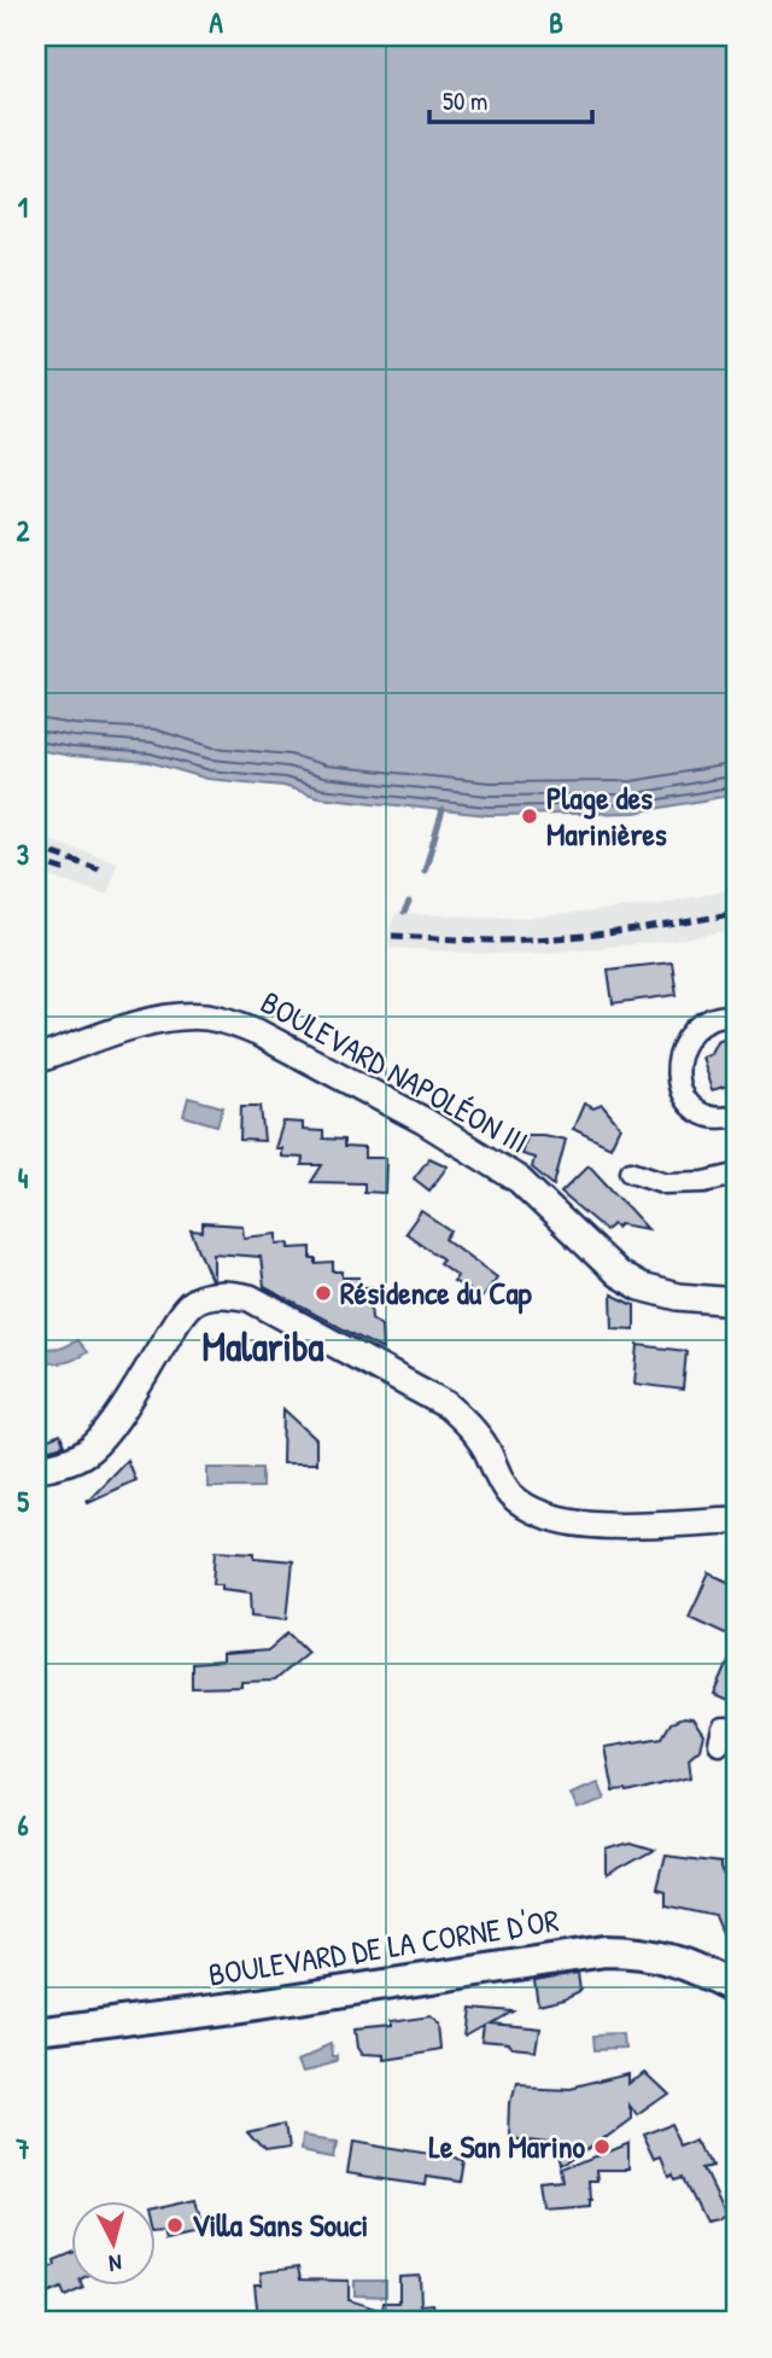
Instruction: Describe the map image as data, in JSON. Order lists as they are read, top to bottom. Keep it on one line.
{"streets":{"main road":["BOULEVARD DE LA CORNE D'OR"],"street":["BOULEVARD NAPOLÉON III"]},"districts":["Malariba"],"places":["Plage des Marinières","Résidence du Cap","Le San Marino","Villa Sans Souci"],"scale_bar":"50 m","north":"bottom","grid":{"columns":["A","B"],"rows":["1","2","3","4","5","6","7"]}}
